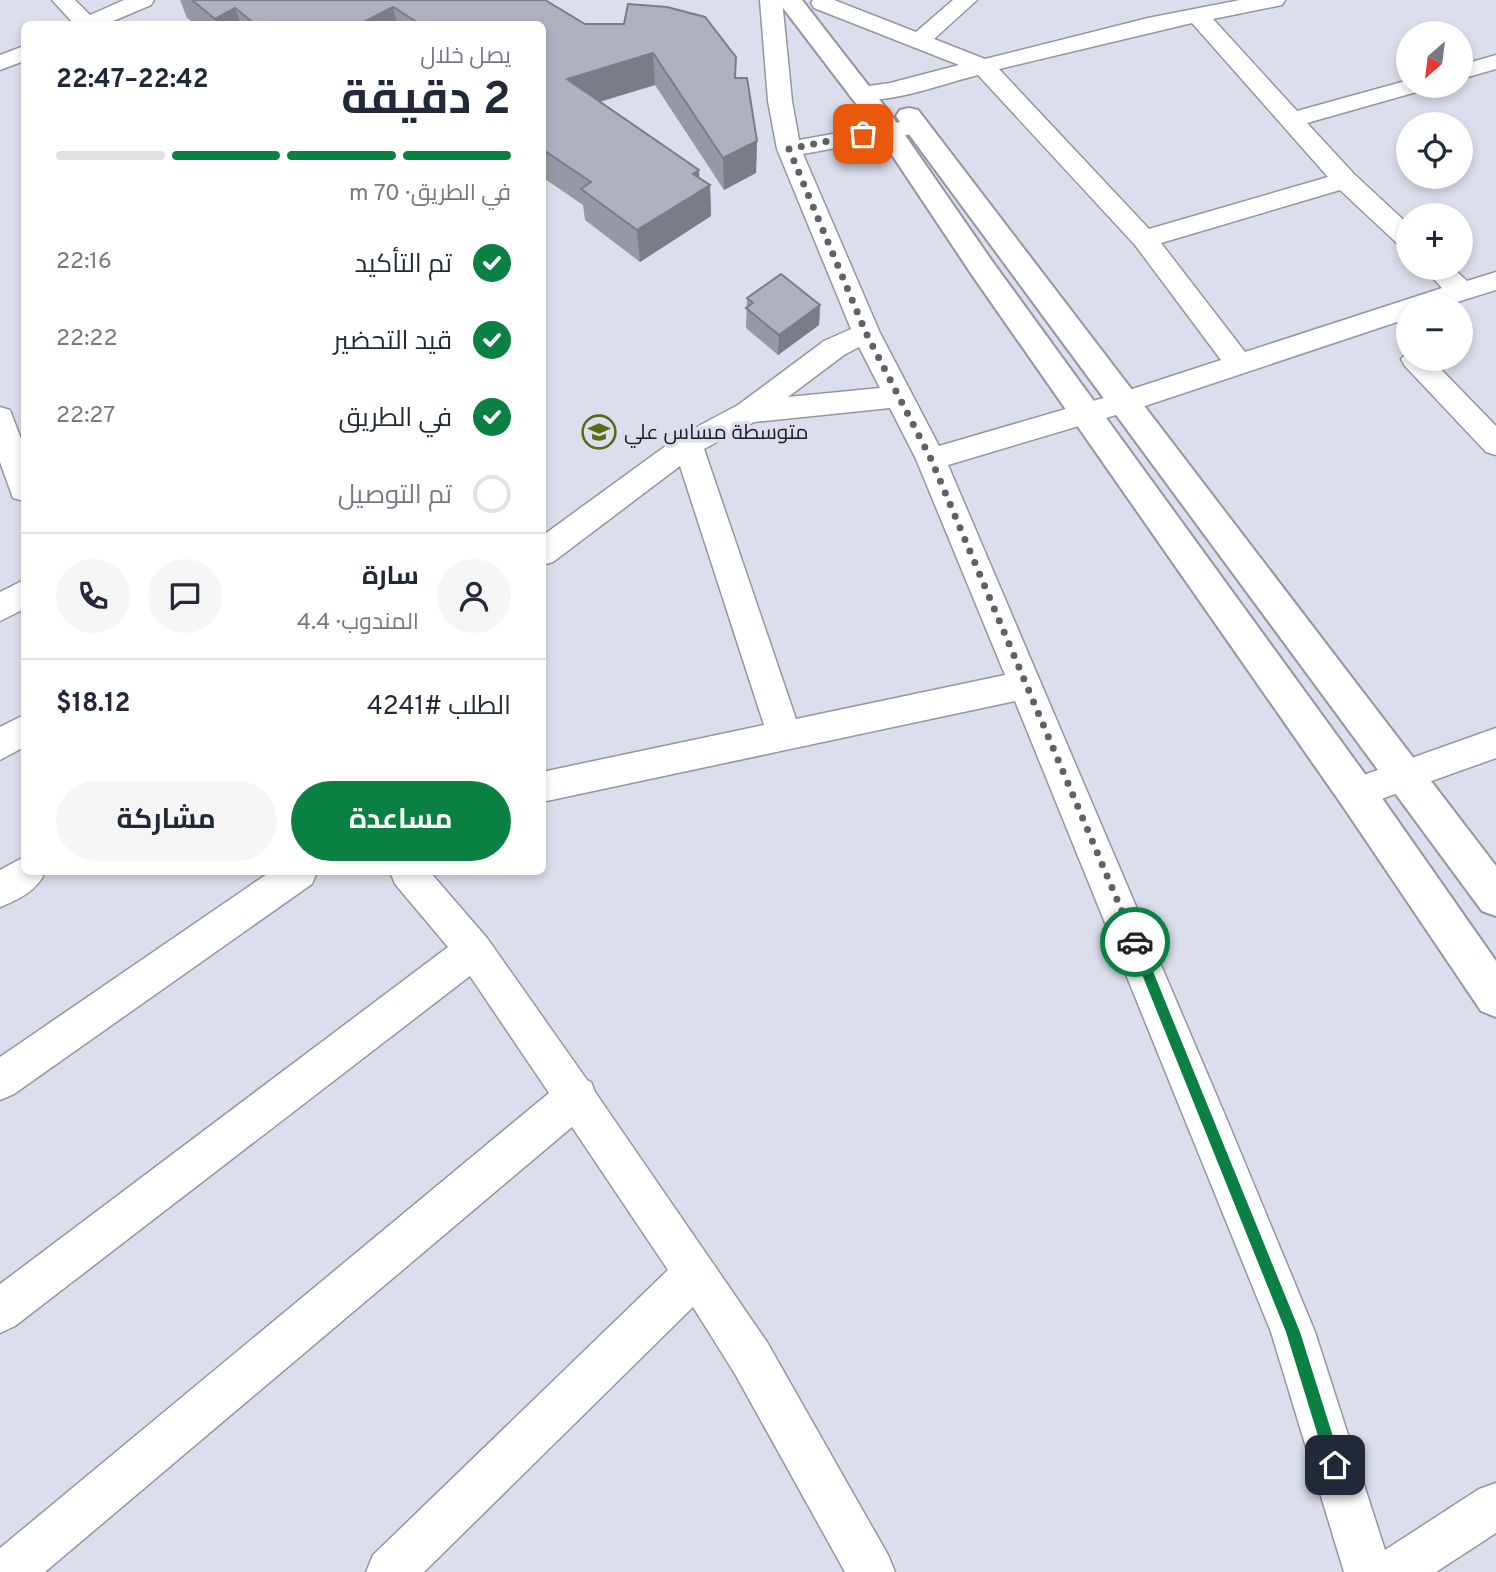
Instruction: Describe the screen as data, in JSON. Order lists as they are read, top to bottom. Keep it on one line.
{"places":{"school or university":["متوسطة مساس علي"]},"north":"bottom left","page":{"map_buttons":["+","−"],"heading":["2 دقيقة","يصل خلال","22:42–22:47"],"panel":["سارة","المندوب · 4.4","الطلب #4241","$18.12"],"bar":"في الطريق · 70 m","list":[["تم التأكيد","22:16"],["قيد التحضير","22:22"],["في الطريق","22:27"],"تم التوصيل"],"buttons":["مساعدة","مشاركة"]}}
